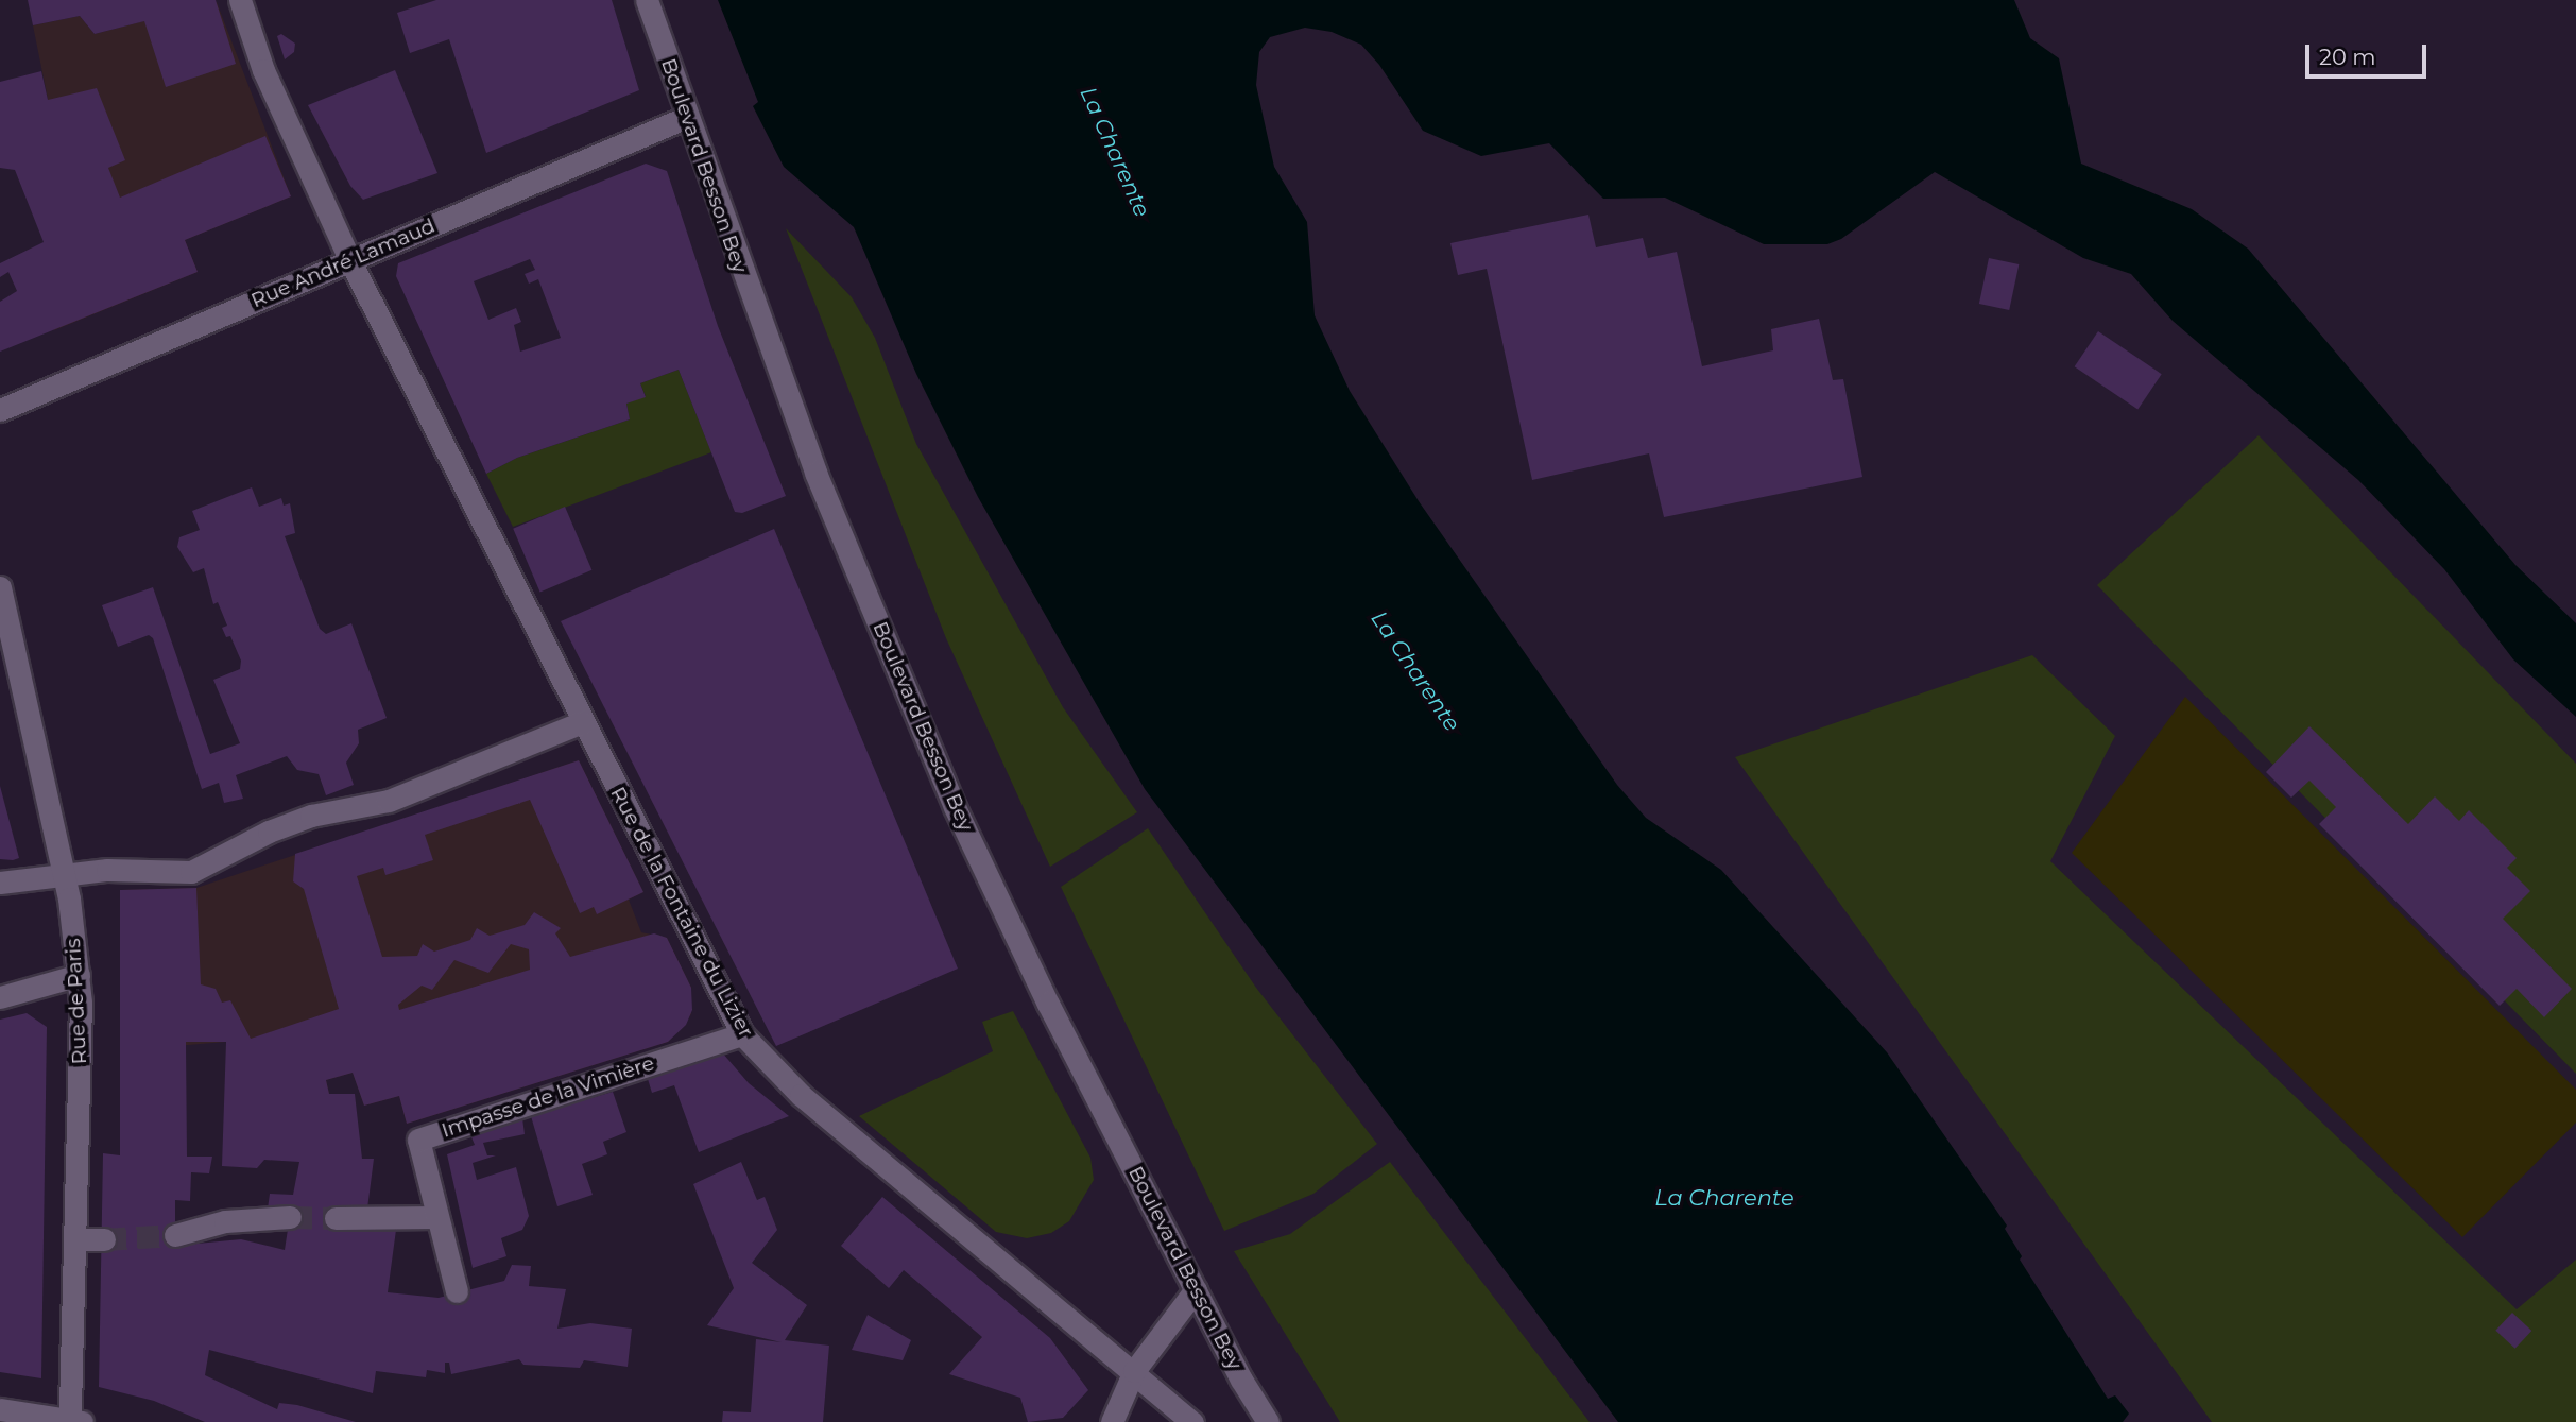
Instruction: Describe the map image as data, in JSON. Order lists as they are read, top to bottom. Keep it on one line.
{"streets":{"street":["Boulevard Besson Bey","Rue André Lamaud","Rue de la Fontaine du Lizier","Rue de Paris","Impasse de la Vimière"]},"crossings":[["Boulevard Besson Bey","Rue André Lamaud"],["Rue André Lamaud","Rue de la Fontaine du Lizier"],["Rue de la Fontaine du Lizier","Impasse de la Vimière"]],"water":["La Charente"],"scale_bar":"20 m"}
